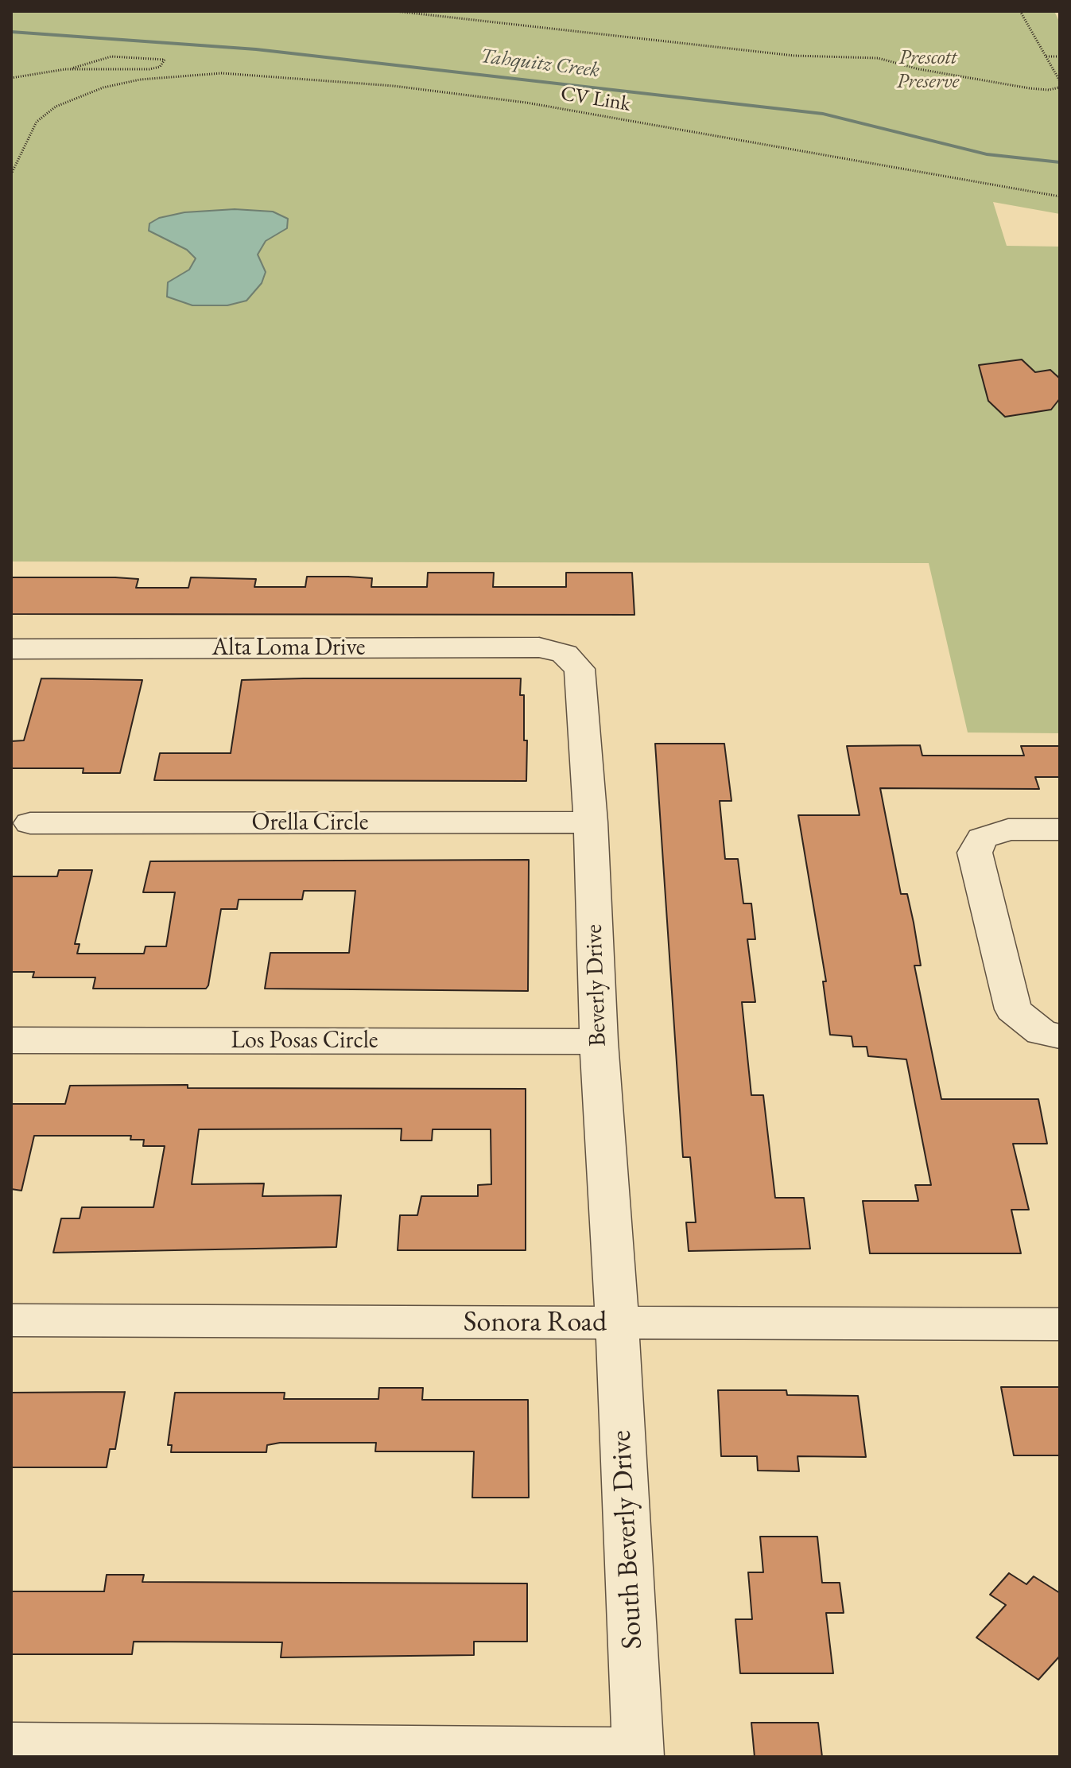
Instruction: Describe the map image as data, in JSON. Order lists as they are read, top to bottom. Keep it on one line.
{"streets":{"street":["Alta Loma Drive","Orella Circle","Beverly Drive","Los Posas Circle","Sonora Road","South Beverly Drive"],"path":["CV Link"]},"crossings":[["Alta Loma Drive","Beverly Drive"],["Orella Circle","Beverly Drive"],["Beverly Drive","Los Posas Circle"],["Beverly Drive","Sonora Road"],["Beverly Drive","South Beverly Drive"],["Sonora Road","South Beverly Drive"]],"water":["Tahquitz Creek"],"parks":["Prescott Preserve"]}
